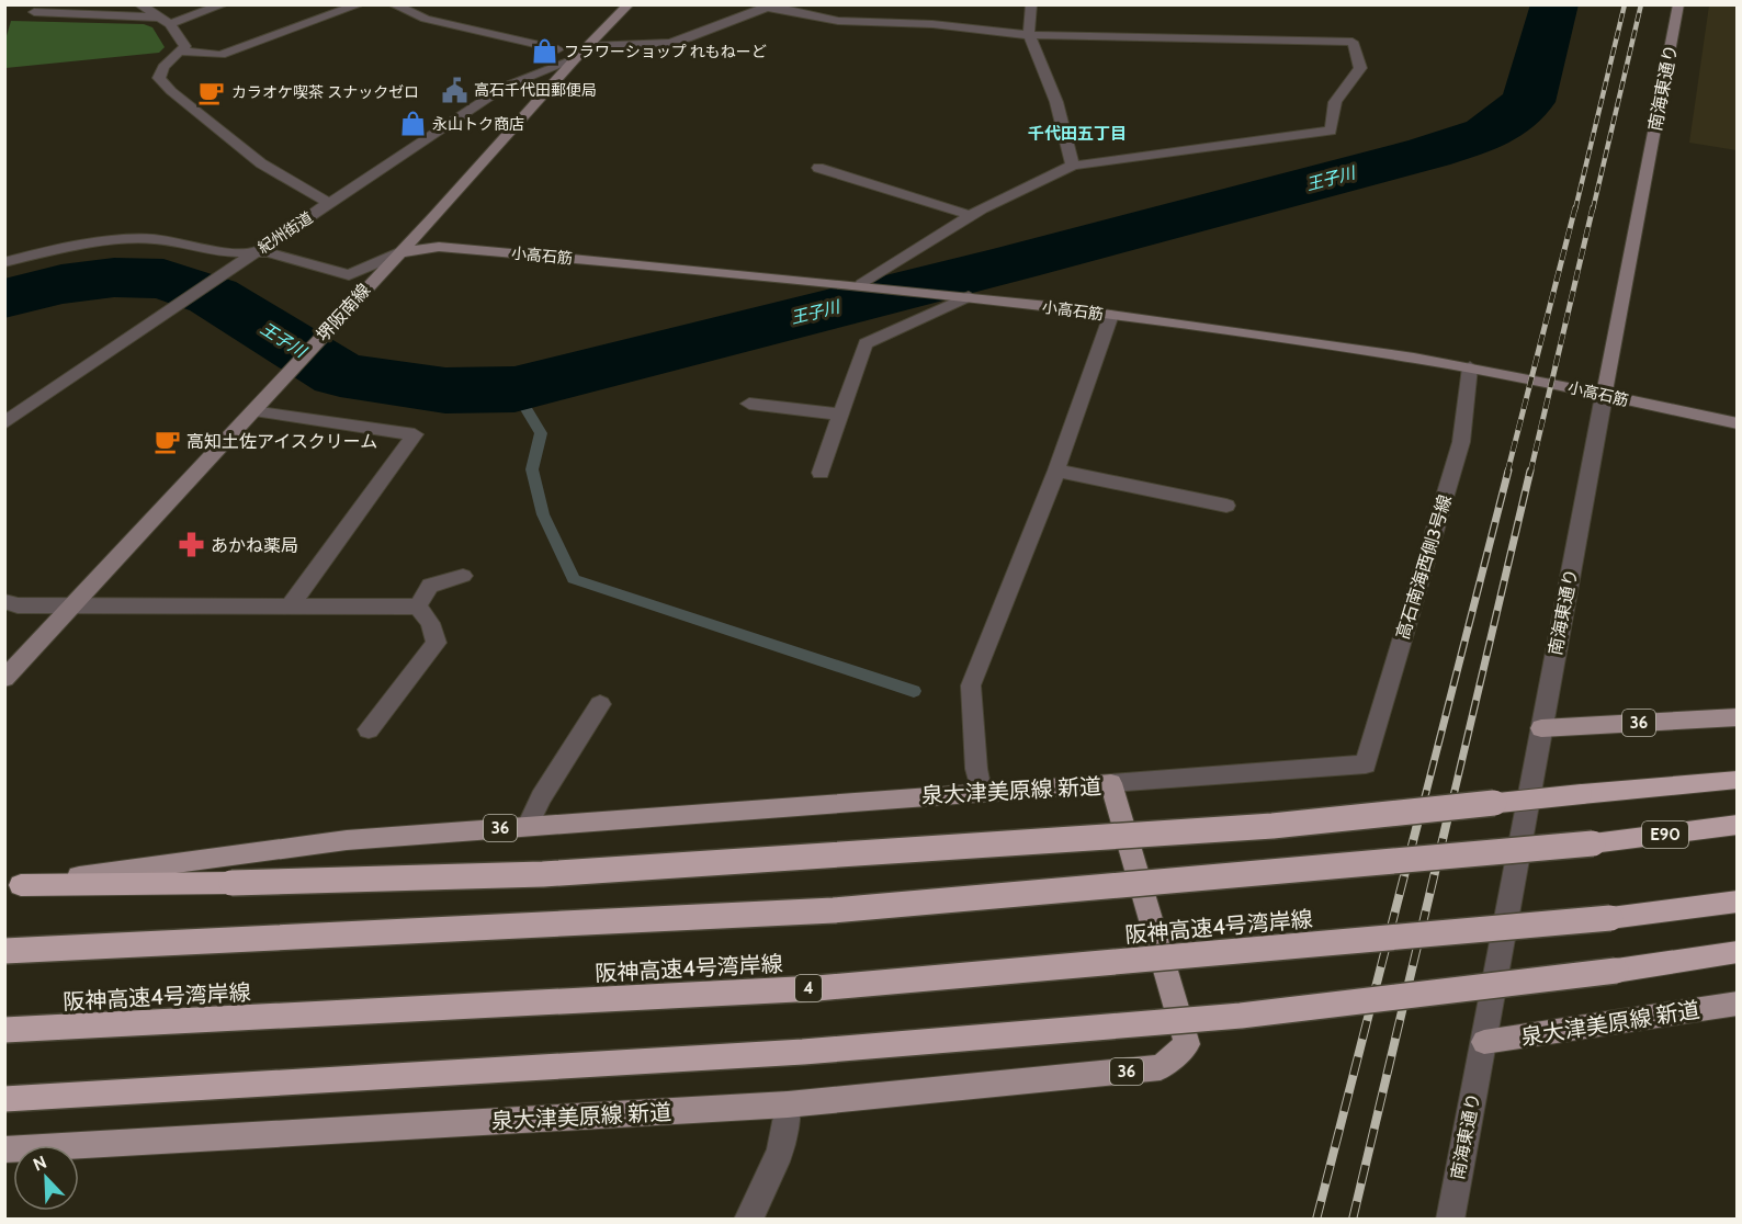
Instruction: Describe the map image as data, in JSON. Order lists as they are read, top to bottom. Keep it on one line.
{"streets":{"highway":["E90","阪神高速4号湾岸線","4"],"main road":["36","泉大津美原線 新道"],"street":["南海東通り","紀州街道","小高石筋","堺阪南線","高石南海西側3号線"]},"crossings":[["南海東通り","小高石筋"],["南海東通り","36"],["南海東通り","泉大津美原線 新道"],["紀州街道","堺阪南線"],["小高石筋","堺阪南線"],["小高石筋","高石南海西側3号線"],["高石南海西側3号線","泉大津美原線 新道"]],"districts":["千代田五丁目"],"water":["王子川"],"places":{"shop":["フラワーショップ れもねーど","永山トク商店"],"public building":["高石千代田郵便局"],"cafe":["カラオケ喫茶 スナックゼロ","高知土佐アイスクリーム"],"pharmacy":["あかね薬局"]},"north":"top left"}
